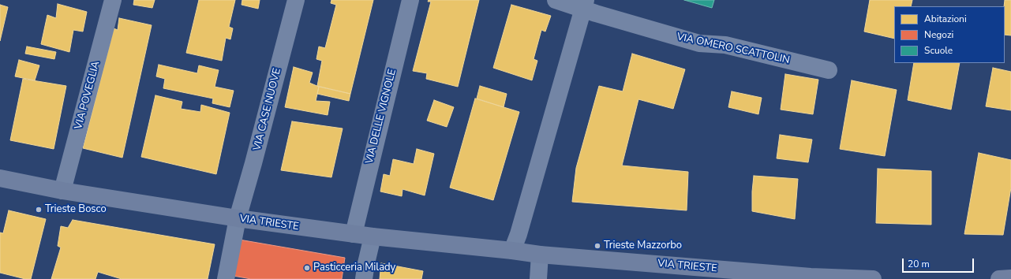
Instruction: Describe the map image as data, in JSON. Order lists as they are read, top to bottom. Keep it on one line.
{"streets":{"street":["VIA OMERO SCATTOLIN","VIA POVEGLIA","VIA CASE NUOVE","VIA DELLE VIGNOLE","VIA TRIESTE"]},"crossings":[["VIA POVEGLIA","VIA TRIESTE"],["VIA CASE NUOVE","VIA TRIESTE"],["VIA DELLE VIGNOLE","VIA TRIESTE"]],"places":["Trieste Bosco","Trieste Mazzorbo","Pasticceria Milady"],"legend":["Abitazioni","Negozi","Scuole"],"scale_bar":"20 m"}
